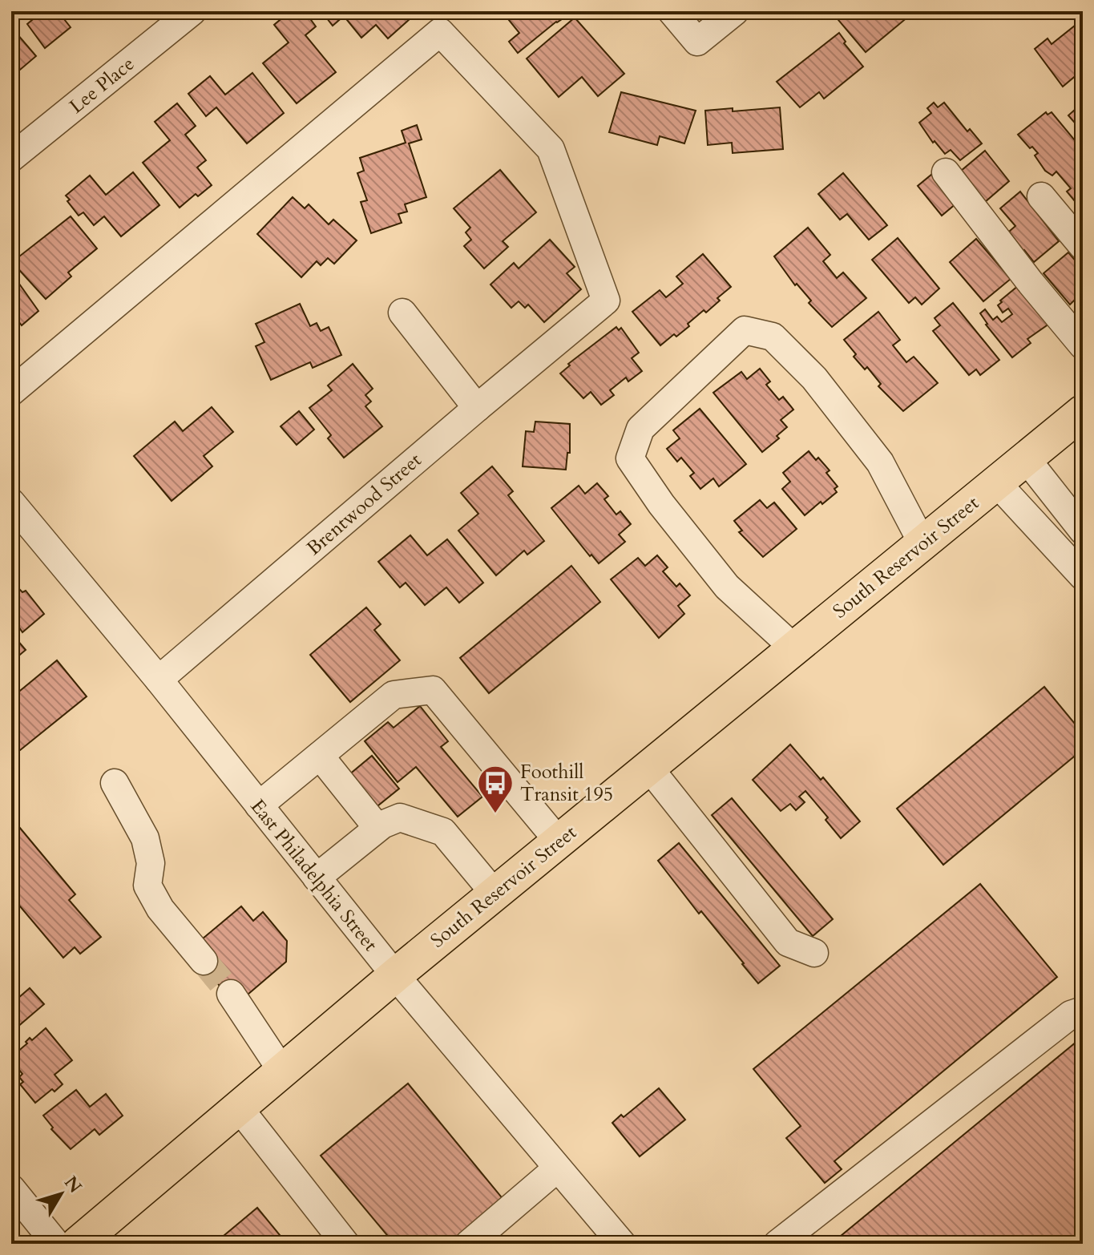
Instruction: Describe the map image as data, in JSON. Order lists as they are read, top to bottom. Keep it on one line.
{"streets":{"main road":["South Reservoir Street"],"street":["Lee Place","Brentwood Street","East Philadelphia Street"]},"crossings":[["Brentwood Street","East Philadelphia Street"],["South Reservoir Street","East Philadelphia Street"]],"places":{"bus stop":["Foothill Transit 195"]},"north":"top right"}
